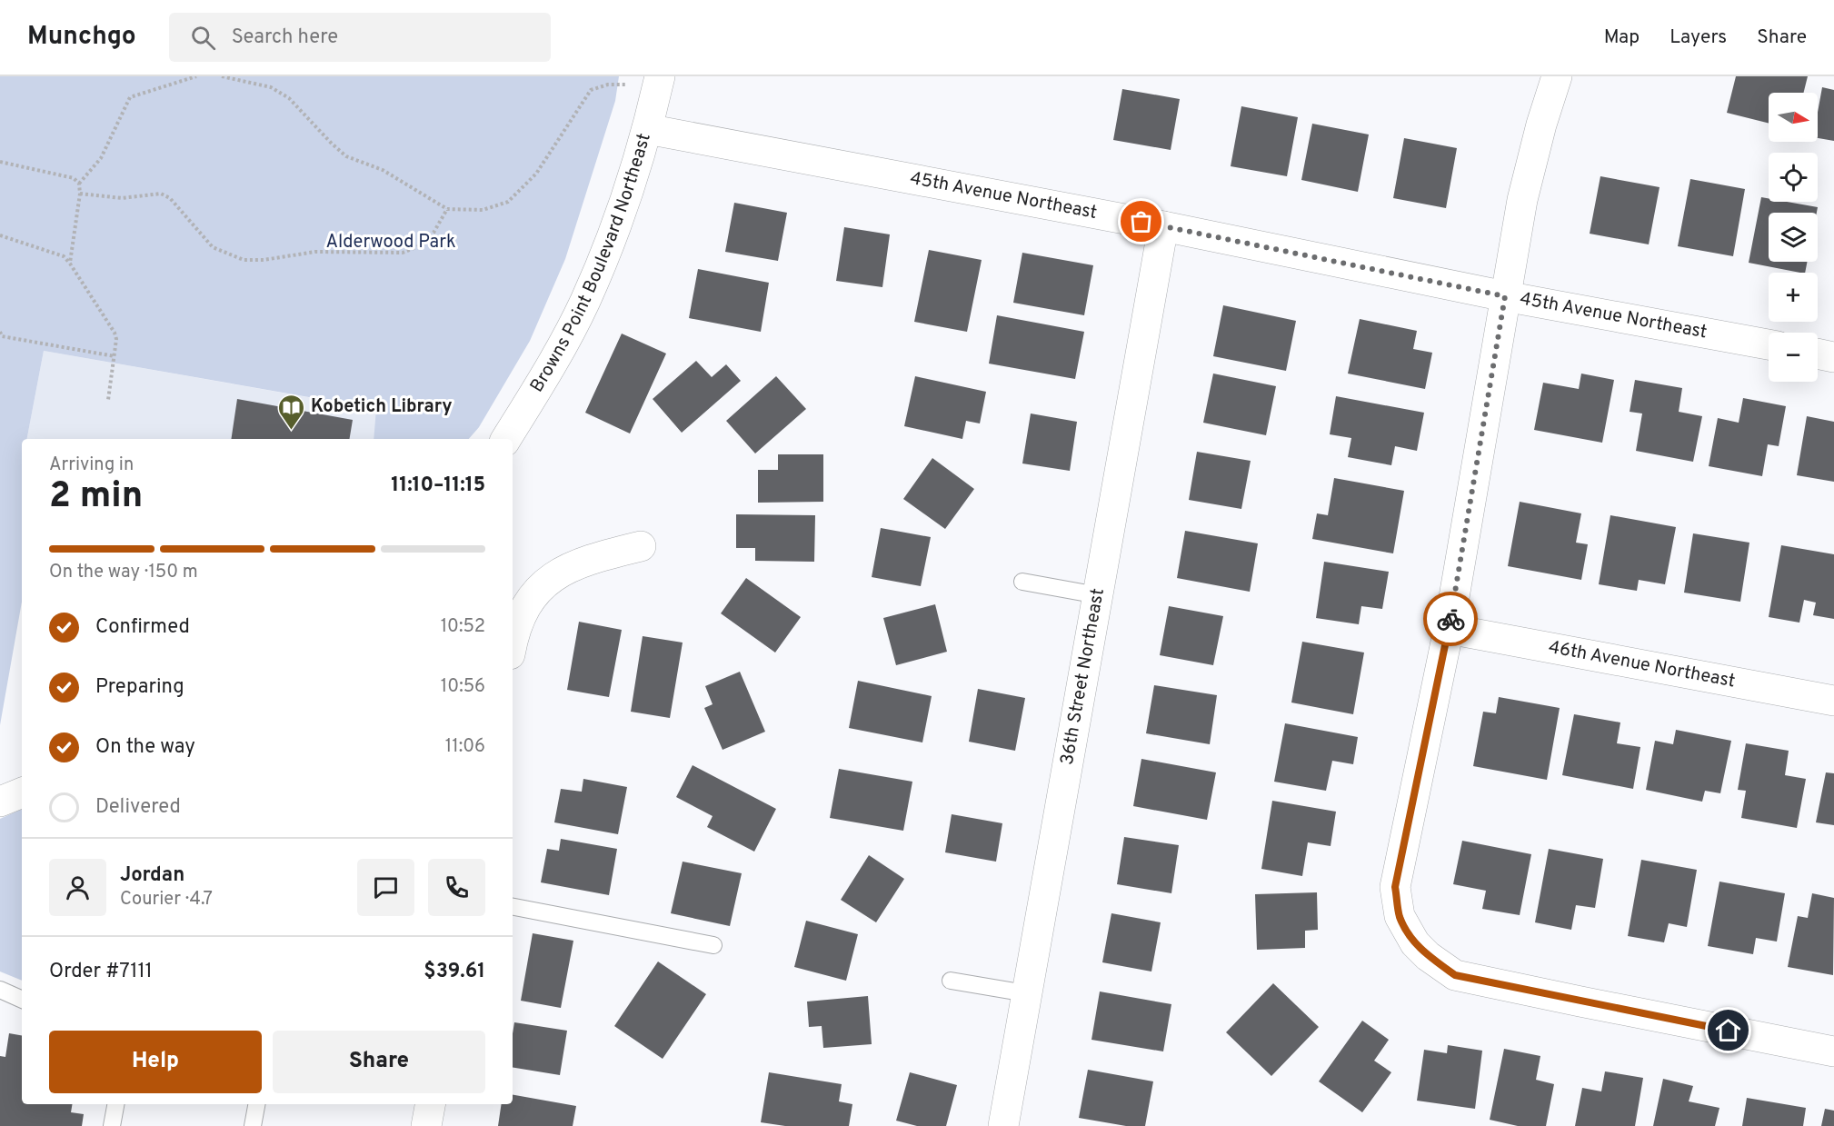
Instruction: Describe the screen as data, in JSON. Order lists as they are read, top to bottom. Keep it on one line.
{"streets":{"street":["45th Avenue Northeast","Browns Point Boulevard Northeast","46th Avenue Northeast","36th Street Northeast"]},"crossings":[["45th Avenue Northeast","Browns Point Boulevard Northeast"],["45th Avenue Northeast","36th Street Northeast"]],"parks":["Alderwood Park"],"places":{"library":["Kobetich Library"]},"north":"right","page":{"header":"Munchgo","search":"Search here","nav":["Map","Layers","Share"],"map_buttons":["+","−"],"heading":["2 min","Arriving in","11:10–11:15"],"panel":["Jordan","Courier · 4.7","Order #7111","$39.61"],"bar":"On the way · 150 m","list":[["Confirmed","10:52"],["Preparing","10:56"],["On the way","11:06"],"Delivered"],"buttons":["Help","Share"]}}
